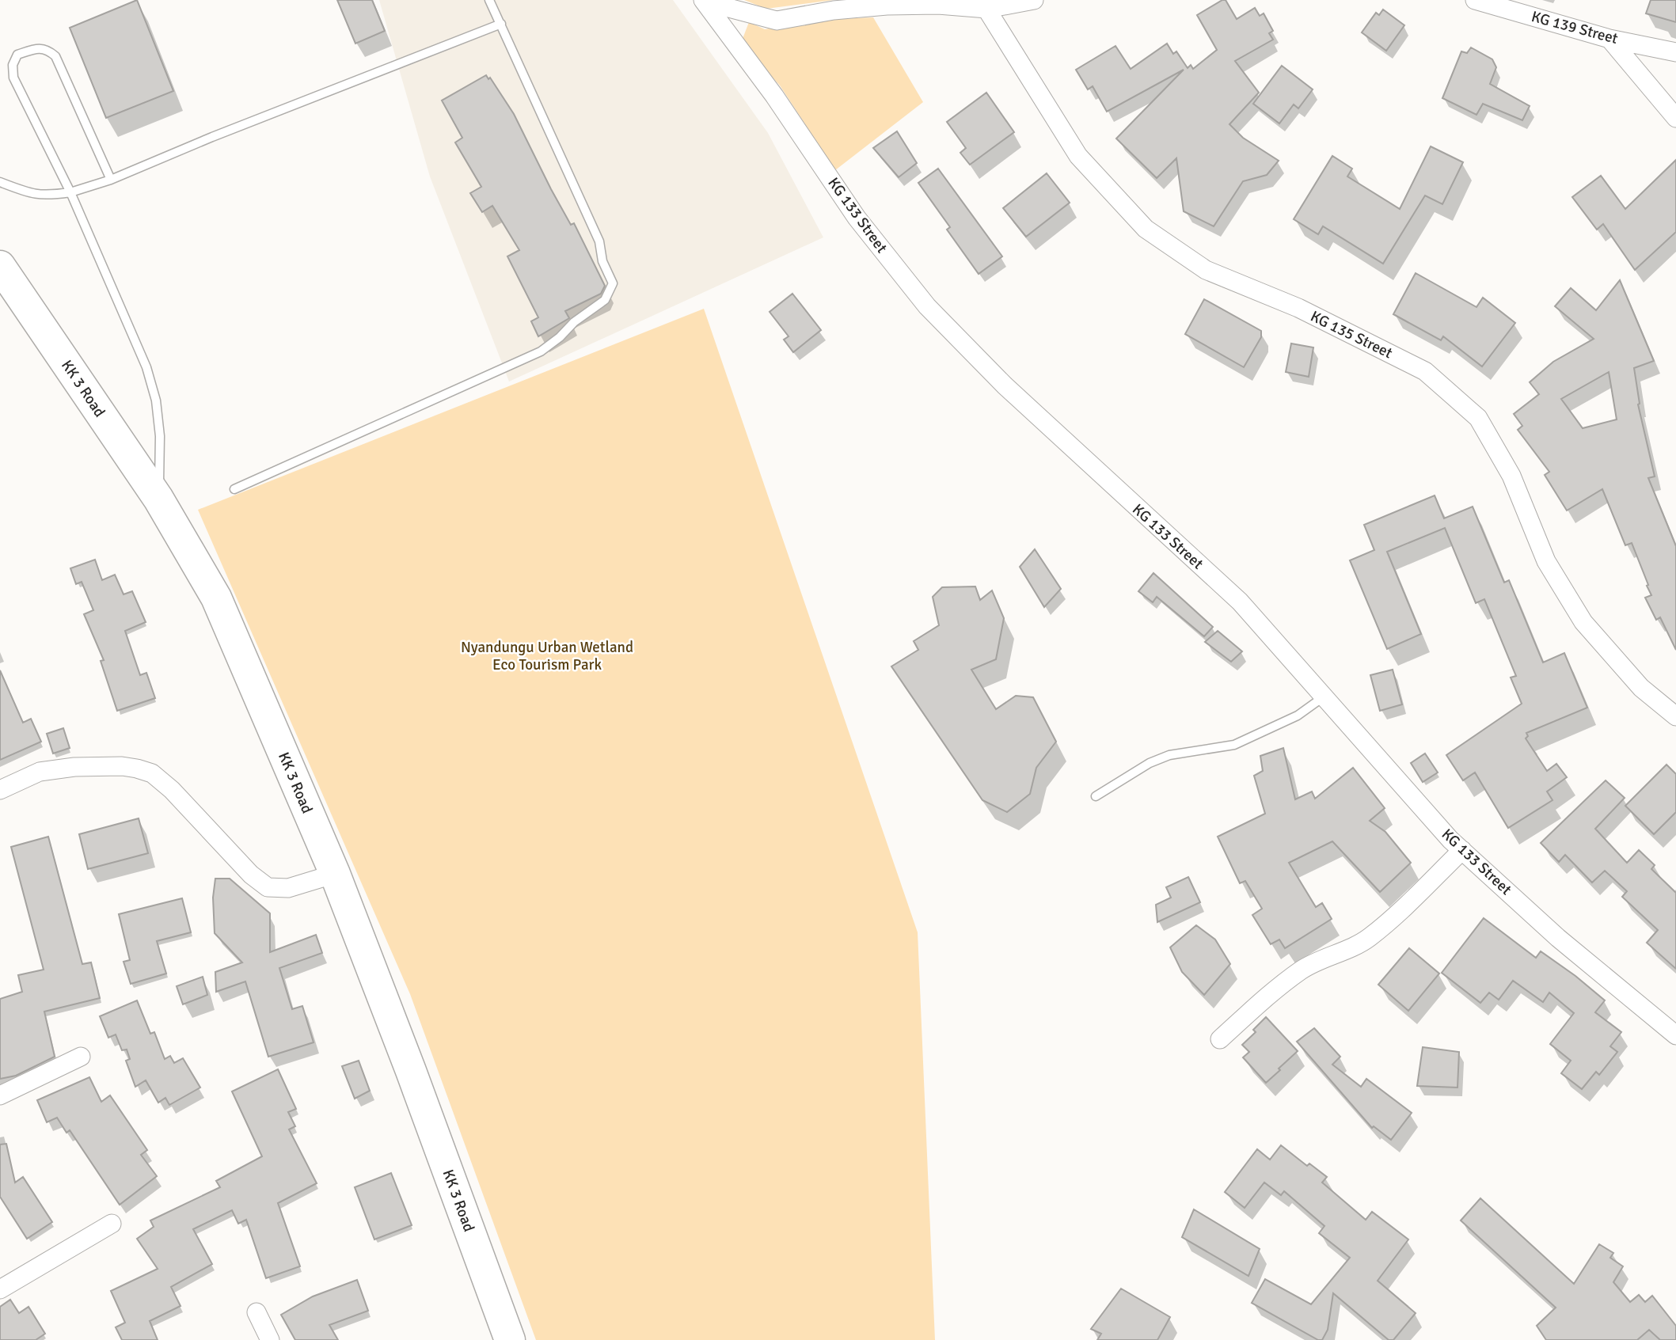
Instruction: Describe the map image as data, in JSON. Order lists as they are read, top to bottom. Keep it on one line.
{"streets":{"highway":["KK 3 Road"],"street":["KG 139 Street","KG 133 Street","KG 135 Street"]},"parks":["Nyandungu Urban Wetland Eco Tourism Park"]}
